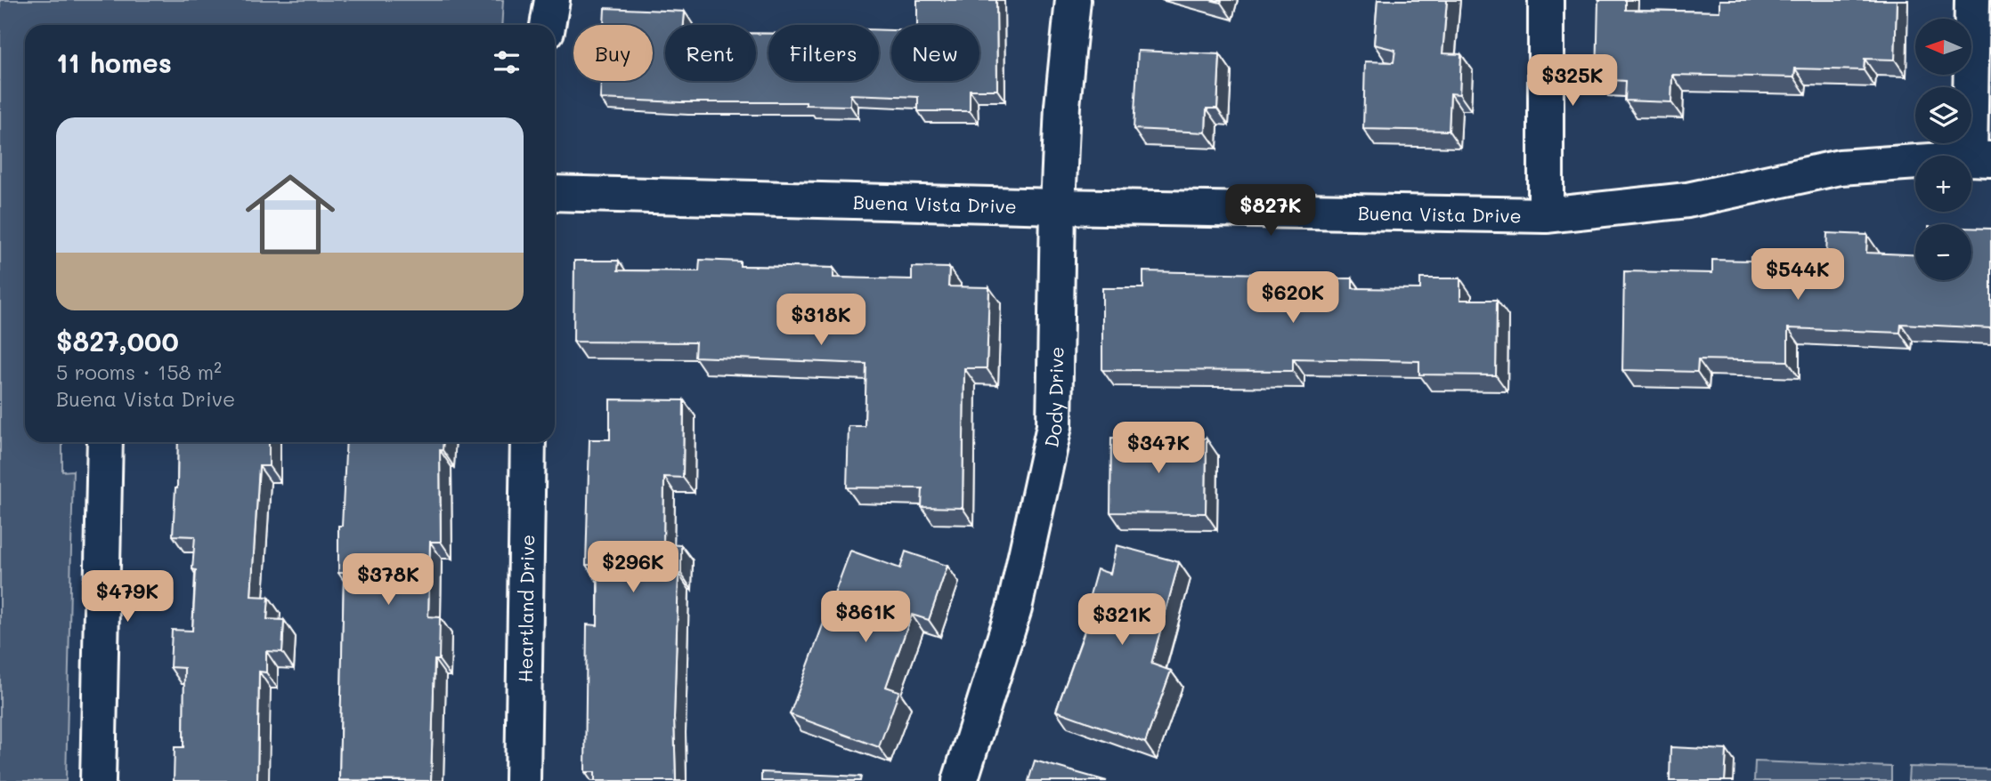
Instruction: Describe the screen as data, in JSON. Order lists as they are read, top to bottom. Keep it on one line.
{"streets":{"street":["Buena Vista Drive","Dody Drive","Heartland Drive"]},"crossings":[["Buena Vista Drive","Dody Drive"]],"north":"left","page":{"map_buttons":["+","−"],"chip":["Buy","Rent","Filters","New"],"heading":"11 homes","price":["$325K","$827K","$544K","$620K","$318K","$347K","$296K","$378K","$479K","$861K","$321K"],"list":[{"name":"$827,000","note":"5 rooms · 158 m² · Buena Vista Drive"}]}}
